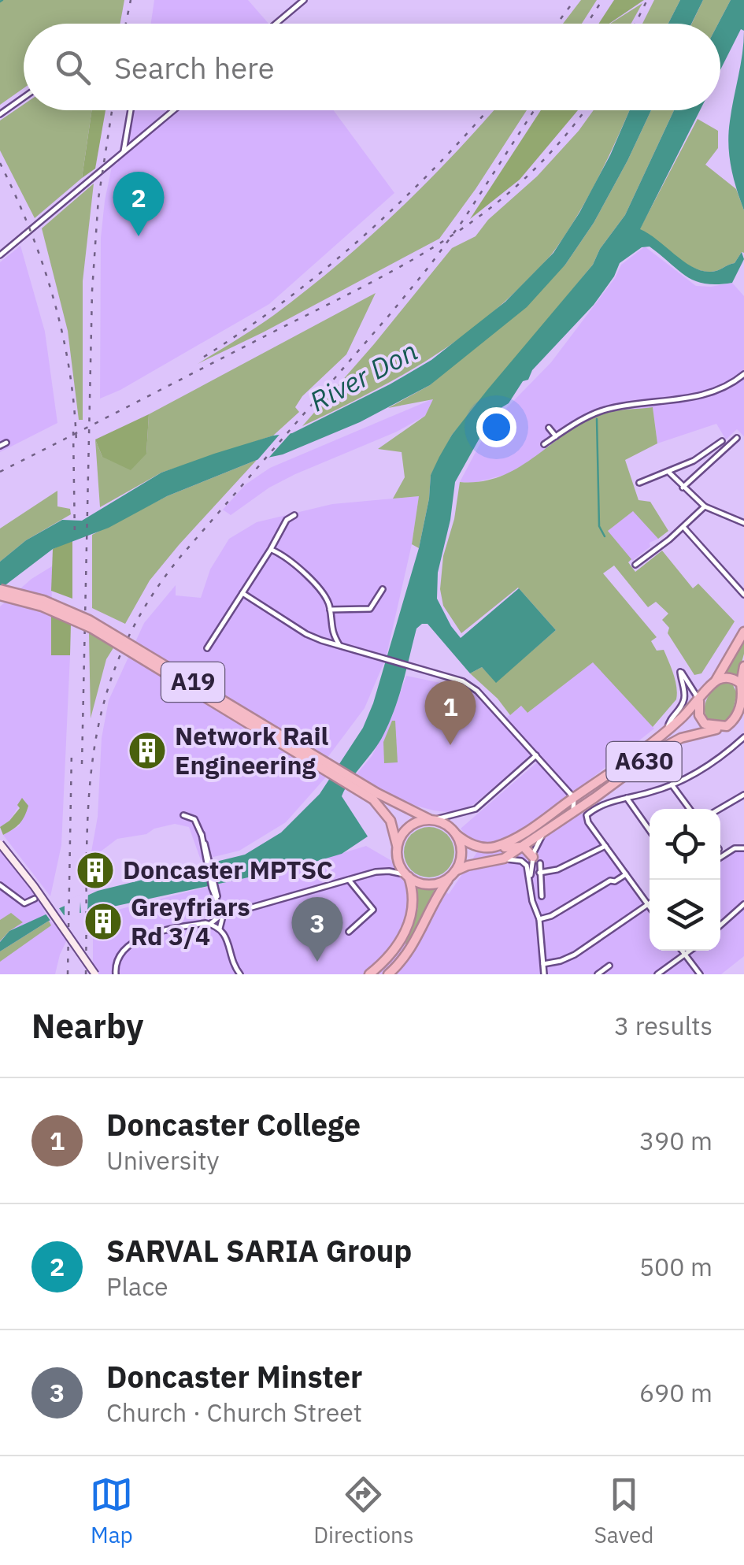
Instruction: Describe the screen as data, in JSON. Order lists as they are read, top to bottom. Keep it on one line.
{"streets":{"highway":["A19","A630"]},"crossings":[["A19","A630"]],"water":["River Don"],"places":{"building":["Network Rail Engineering","Doncaster MPTSC","Greyfriars Rd 3/4"]},"page":{"search":"Search here","pins":["2","1","3"],"heading":["Nearby","3 results"],"list":[{"mark":"1","name":"Doncaster College","note":"University","value":"390 m"},{"mark":"2","name":"SARVAL SARIA Group","note":"Place","value":"500 m"},{"mark":"3","name":"Doncaster Minster","note":"Church · Church Street","value":"690 m"}],"nav":["Map","Directions","Saved"]}}
